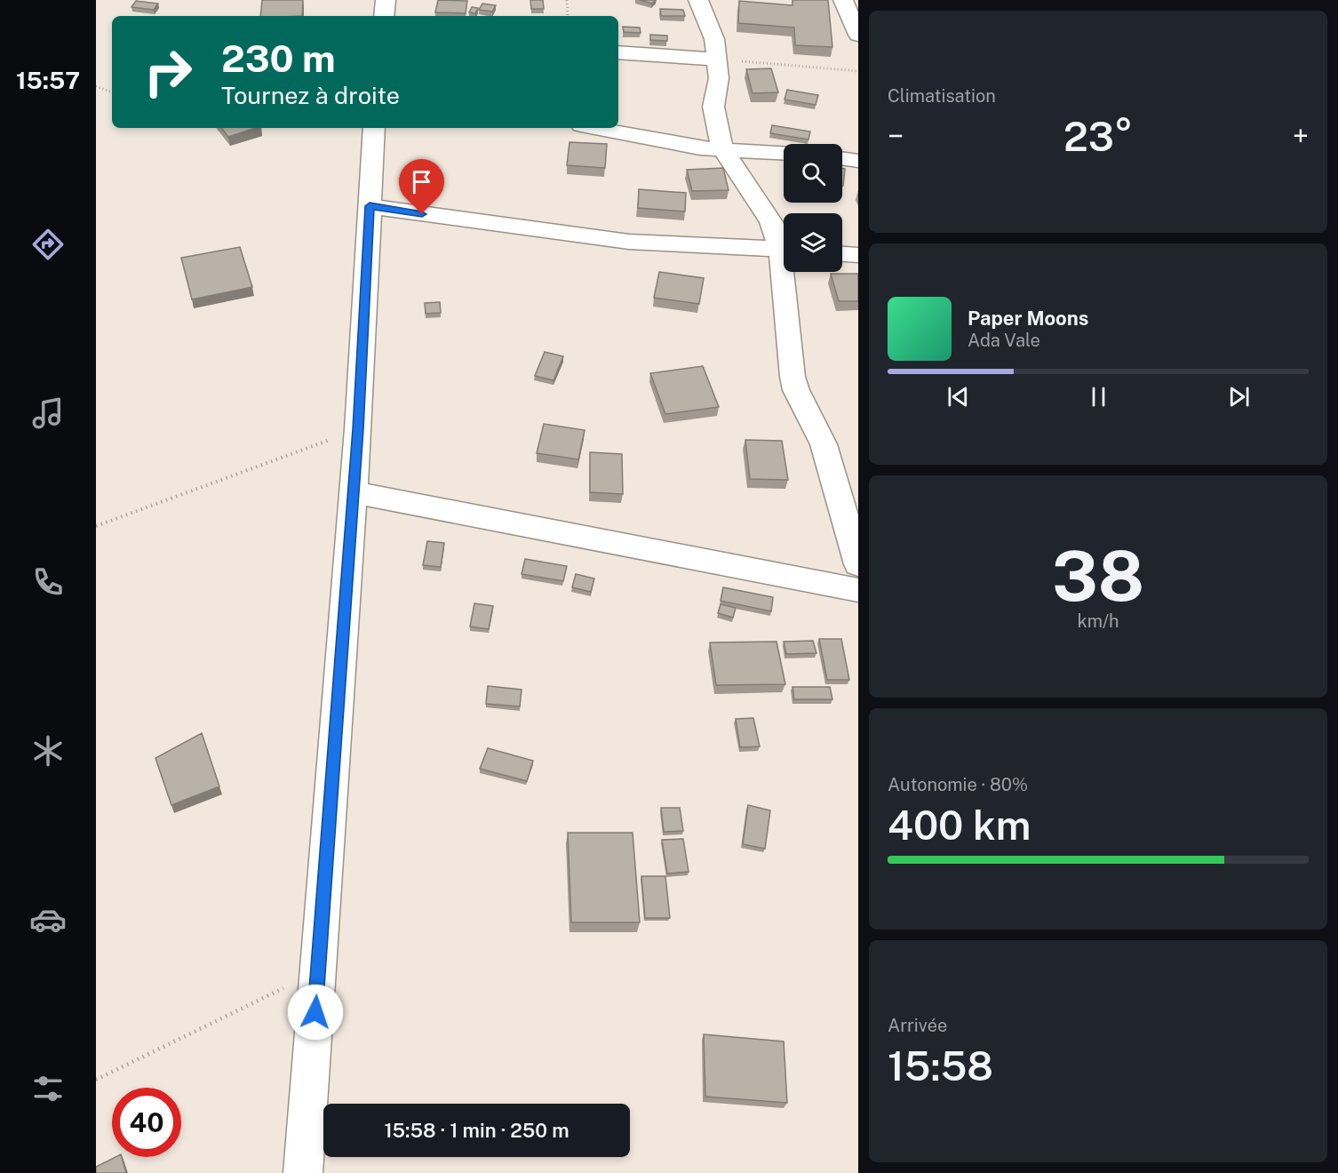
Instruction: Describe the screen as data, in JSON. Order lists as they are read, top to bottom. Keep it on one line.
{"page":{"tabs":"15:57","tile":["Climatisation",["38","km/h"],["Autonomie · 80%","400 km"],["Arrivée","15:58"]],"turn":["230 m","Tournez à droite"],"heat":["−","23°","+"],"song":["Paper Moons","Ada Vale"],"limit":"40","trip":"15:58 · 1 min · 250 m"}}
